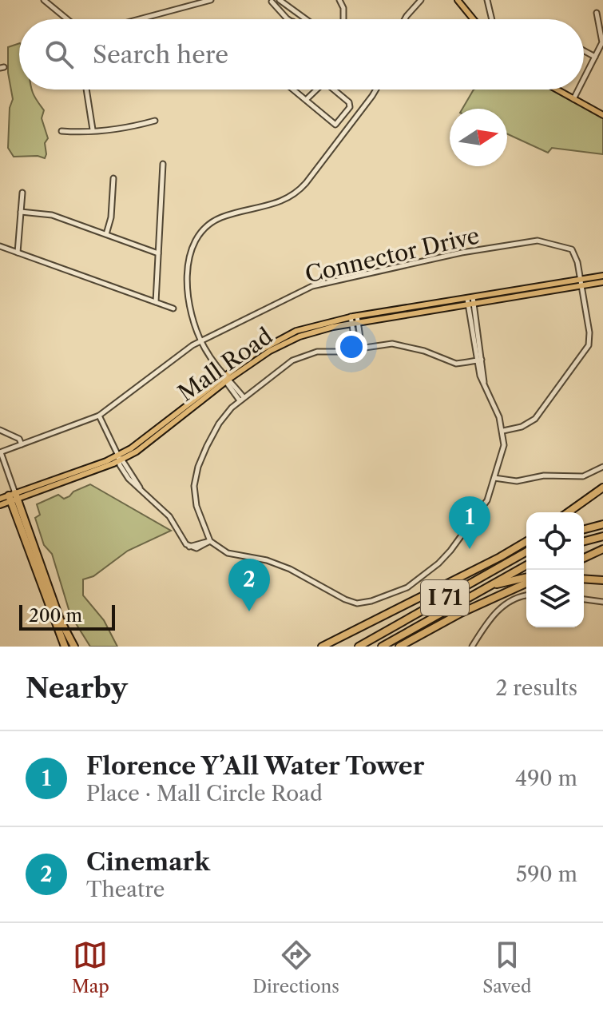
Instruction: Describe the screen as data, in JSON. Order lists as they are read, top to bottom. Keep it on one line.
{"streets":{"highway":["I 71"],"main road":["Mall Road"],"street":["Connector Drive"]},"crossings":[["Connector Drive","Mall Road"]],"scale_bar":"200 m","north":"right","page":{"search":"Search here","pins":["1","2"],"scale":"200 m","heading":["Nearby","2 results"],"list":[{"mark":"1","name":"Florence Y’All Water Tower","note":"Place · Mall Circle Road","value":"490 m"},{"mark":"2","name":"Cinemark","note":"Theatre","value":"590 m"}],"nav":["Map","Directions","Saved"]}}
